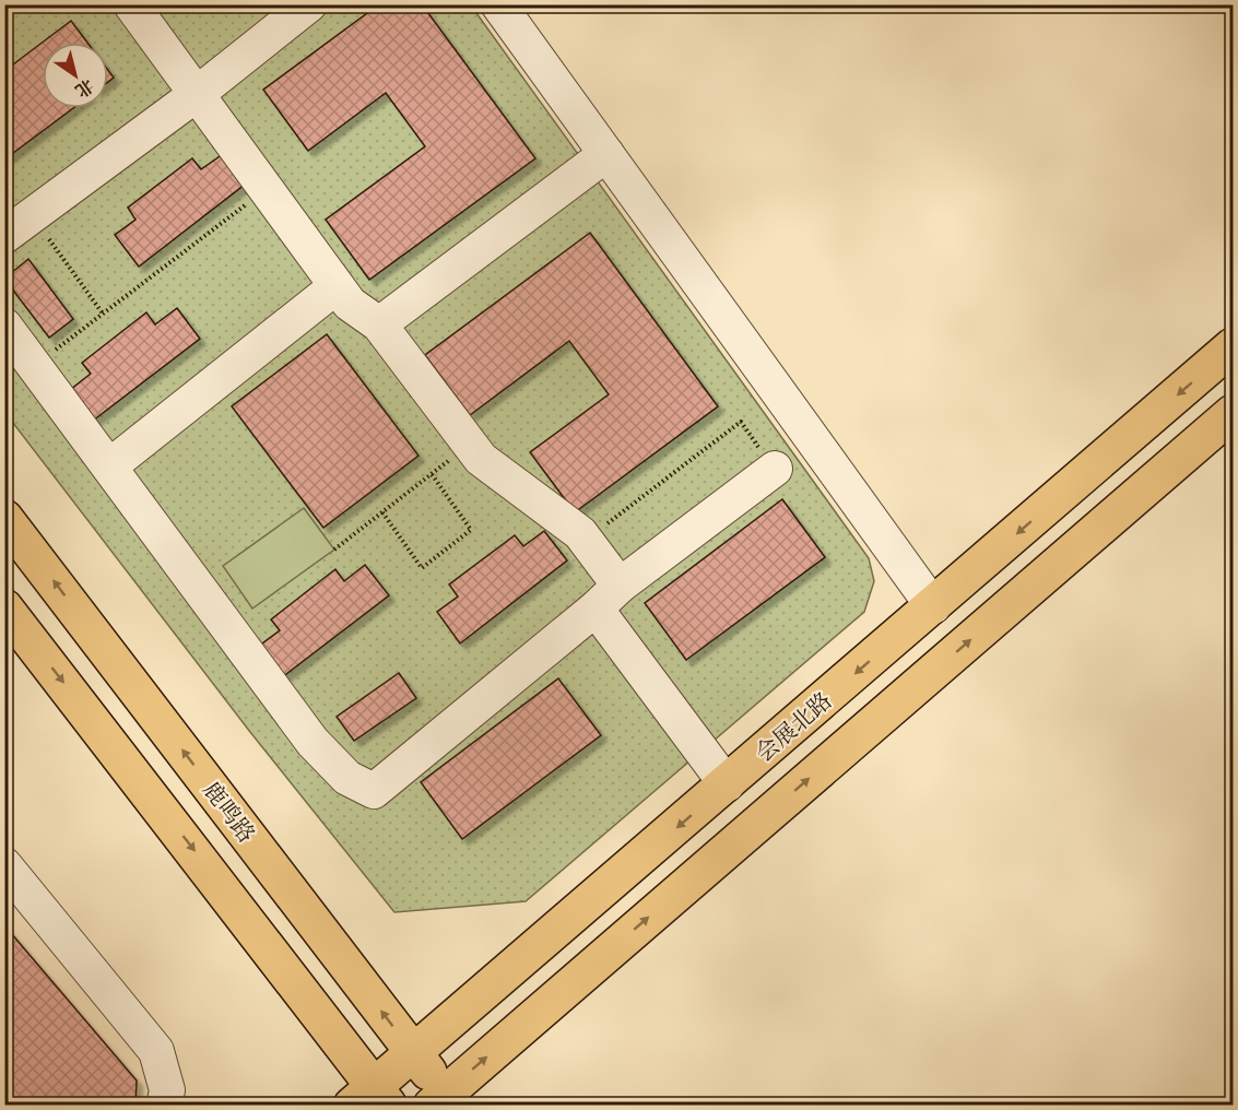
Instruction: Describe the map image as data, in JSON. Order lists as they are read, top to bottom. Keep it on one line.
{"streets":{"main road":["会展北路","鹿鸣路"]},"crossings":[["会展北路","鹿鸣路"]],"north":"bottom right"}
